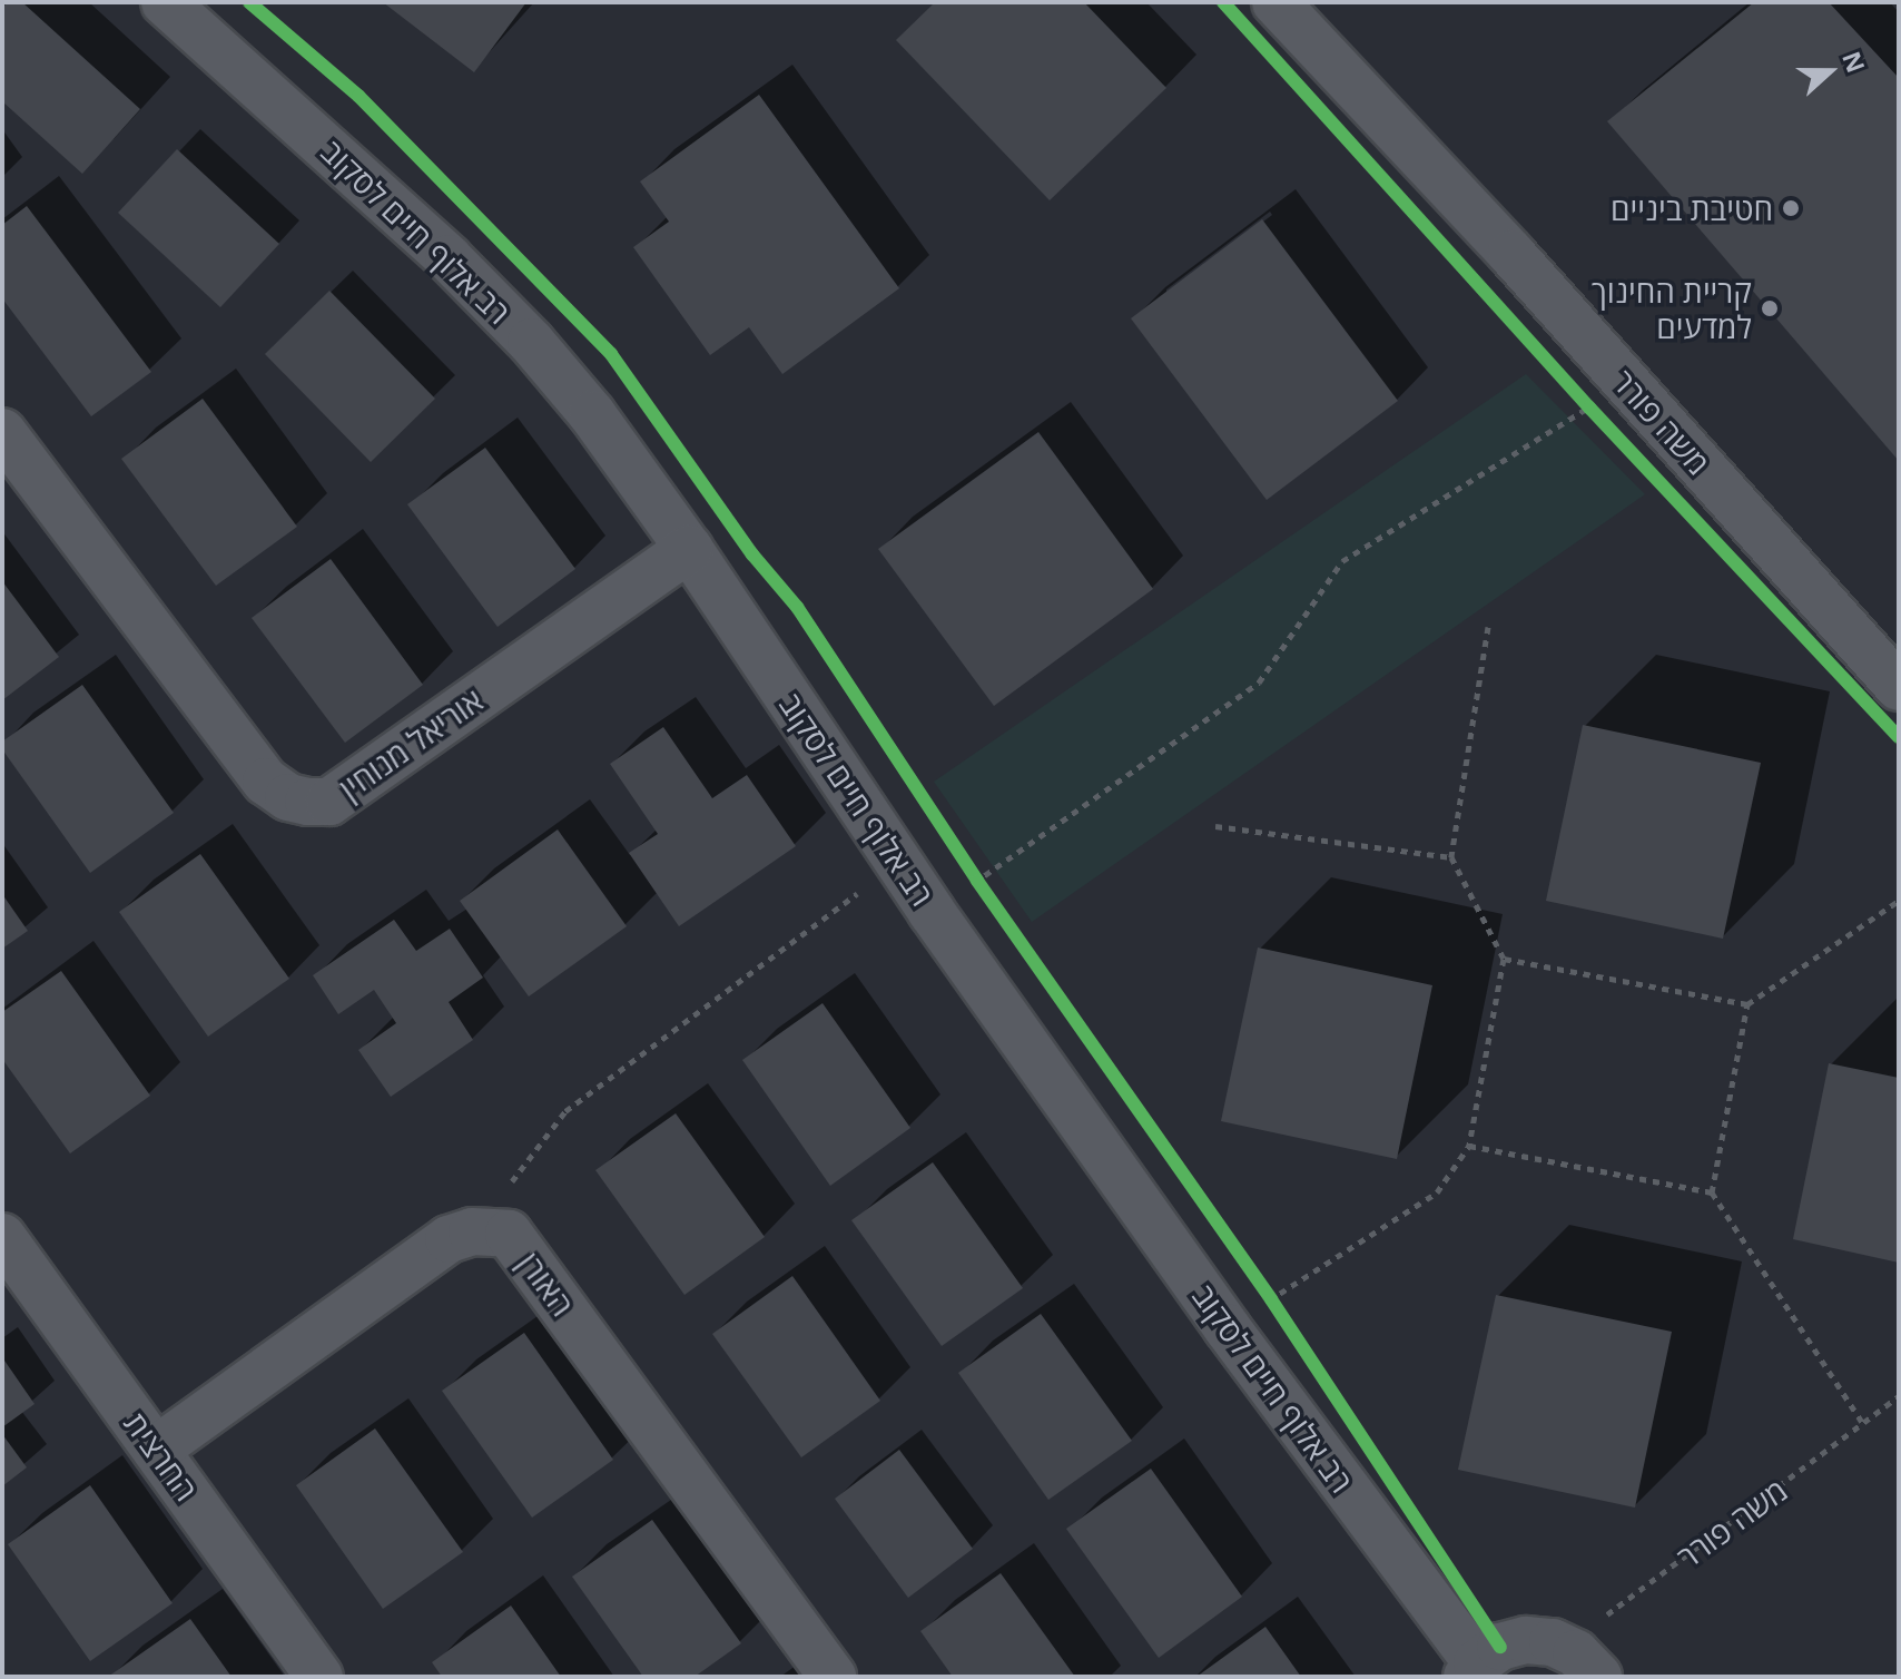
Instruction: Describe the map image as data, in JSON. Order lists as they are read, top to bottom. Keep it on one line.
{"streets":{"street":["רב אלוף חיים לסקוב","משה פורר","אוריאל מנוחין","האורן","החרצית"]},"crossings":[["רב אלוף חיים לסקוב","אוריאל מנוחין"]],"places":["חטיבת ביניים","קריית החינוך למדעים"],"north":"right"}
